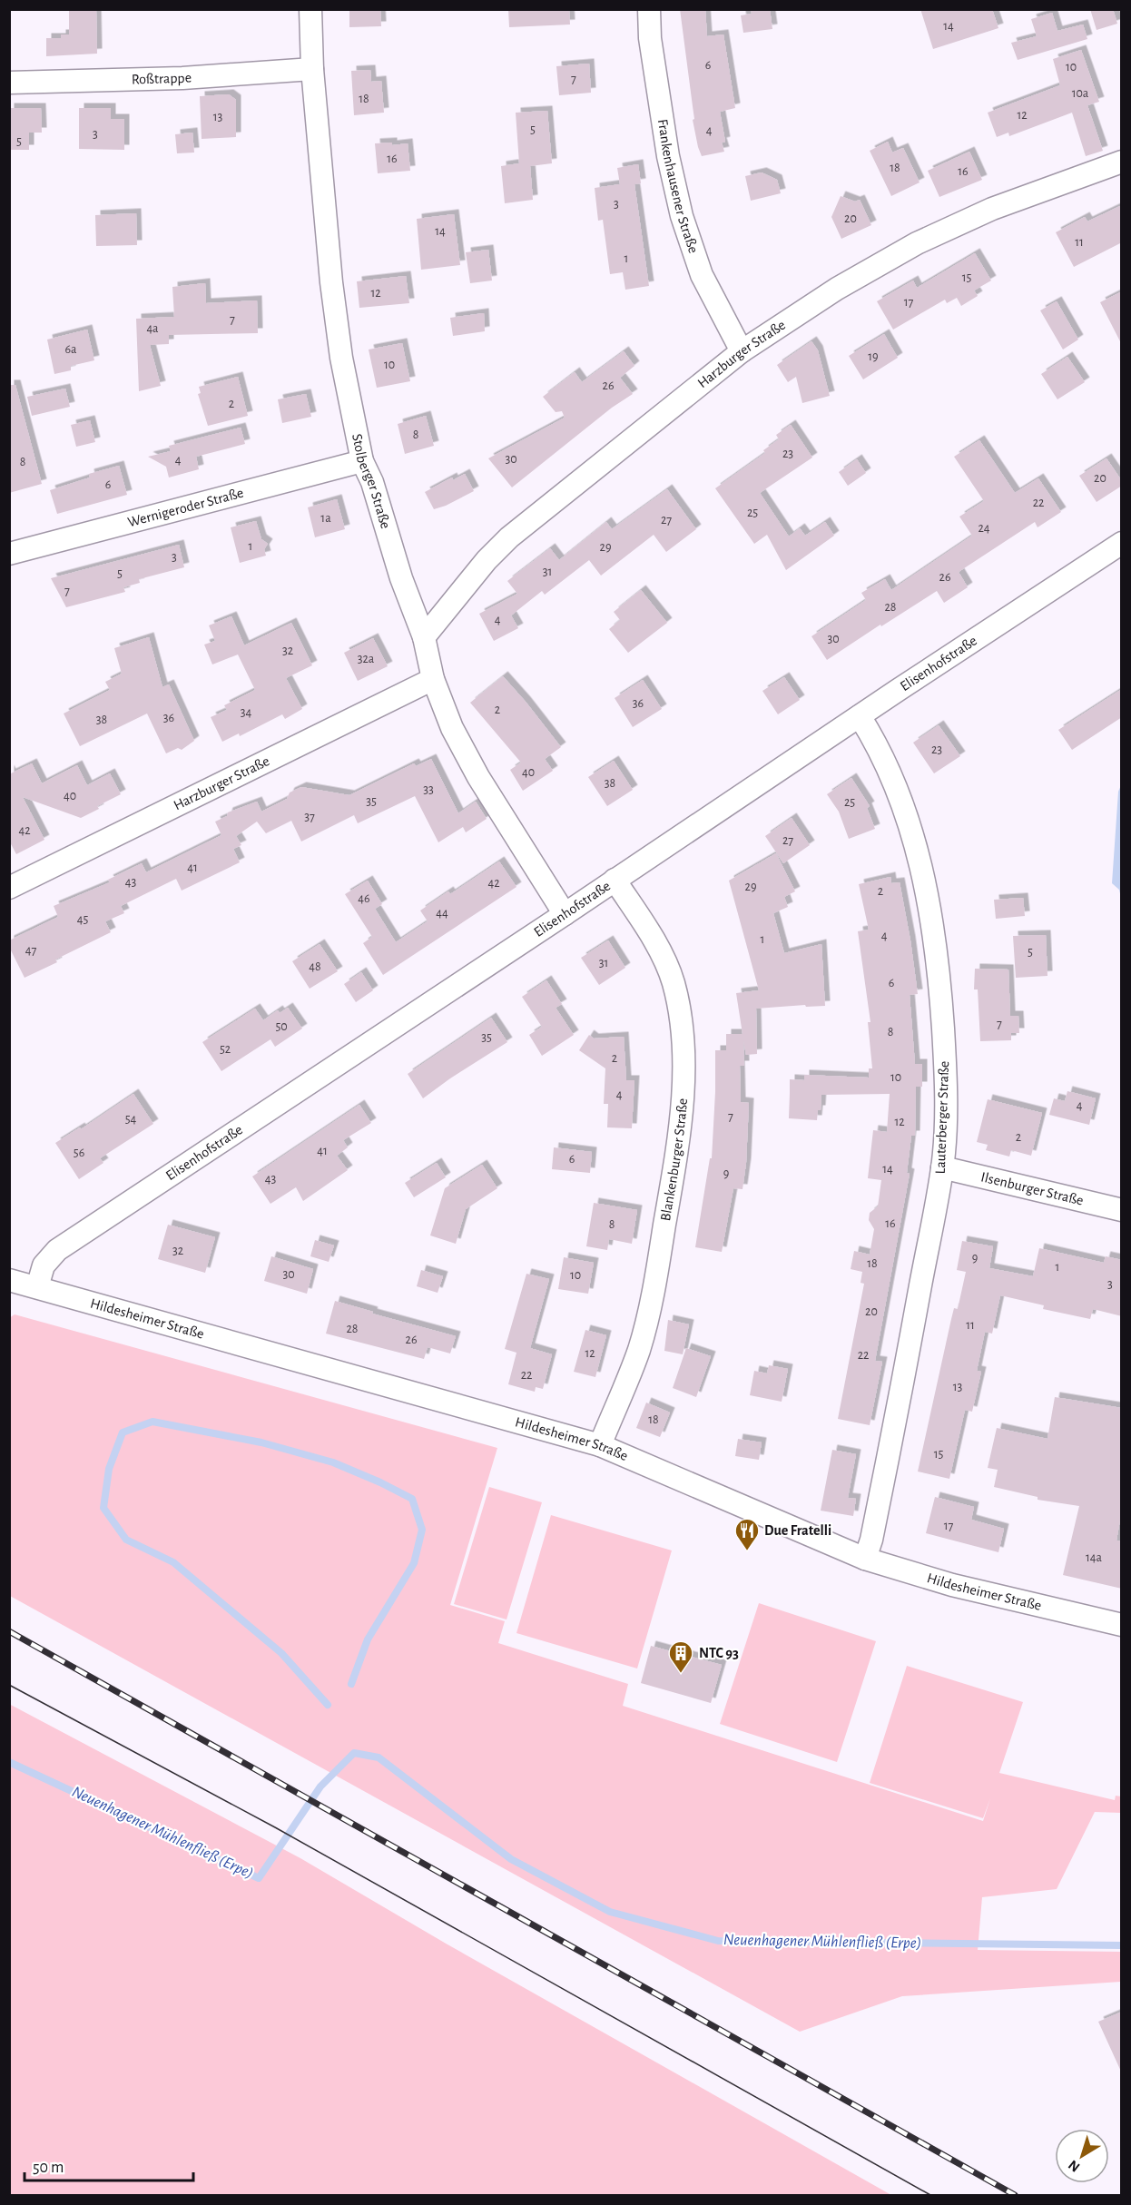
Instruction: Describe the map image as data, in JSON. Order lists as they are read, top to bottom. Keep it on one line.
{"streets":{"street":["Roßtrappe","Frankenhausener Straße","Harzburger Straße","Stolberger Straße","Wernigeroder Straße","Elisenhofstraße","Lauterberger Straße","Blankenburger Straße","Ilsenburger Straße","Hildesheimer Straße"]},"crossings":[["Roßtrappe","Stolberger Straße"],["Frankenhausener Straße","Harzburger Straße"],["Harzburger Straße","Stolberger Straße"],["Stolberger Straße","Wernigeroder Straße"],["Stolberger Straße","Elisenhofstraße"],["Elisenhofstraße","Lauterberger Straße"],["Elisenhofstraße","Blankenburger Straße"],["Elisenhofstraße","Hildesheimer Straße"],["Lauterberger Straße","Ilsenburger Straße"],["Lauterberger Straße","Hildesheimer Straße"],["Blankenburger Straße","Hildesheimer Straße"]],"water":["Neuenhagener Mühlenfließ (Erpe)"],"places":{"restaurant":["Due Fratelli"],"building":["NTC 93"]},"house_numbers":["14","6","10","7","10a","18","12","13","5","4","3","5","16","18","16","3","20","14","11","1","15","12","17","7","4a","6a","19","10","26","2","8","23","30","4","8","20","6","22","25","1a","27","24","1","29","3","31","5","26","7","28","4","30","32","32a","36","2","34","36","38","23","40","38","33","40","35","25","37","42","27","41","43","42","29","2","46","44","45","4","1","47","5","31","48","6","7","50","8","35","52","2","10","4","4","7","54","12","2","41","56","6","14","9","43","16","8","32","9","18","1","30","10","3","20","11","28","26","12","22","22","13","18","15","17","14a"],"scale_bar":"50 m","north":"bottom left"}
